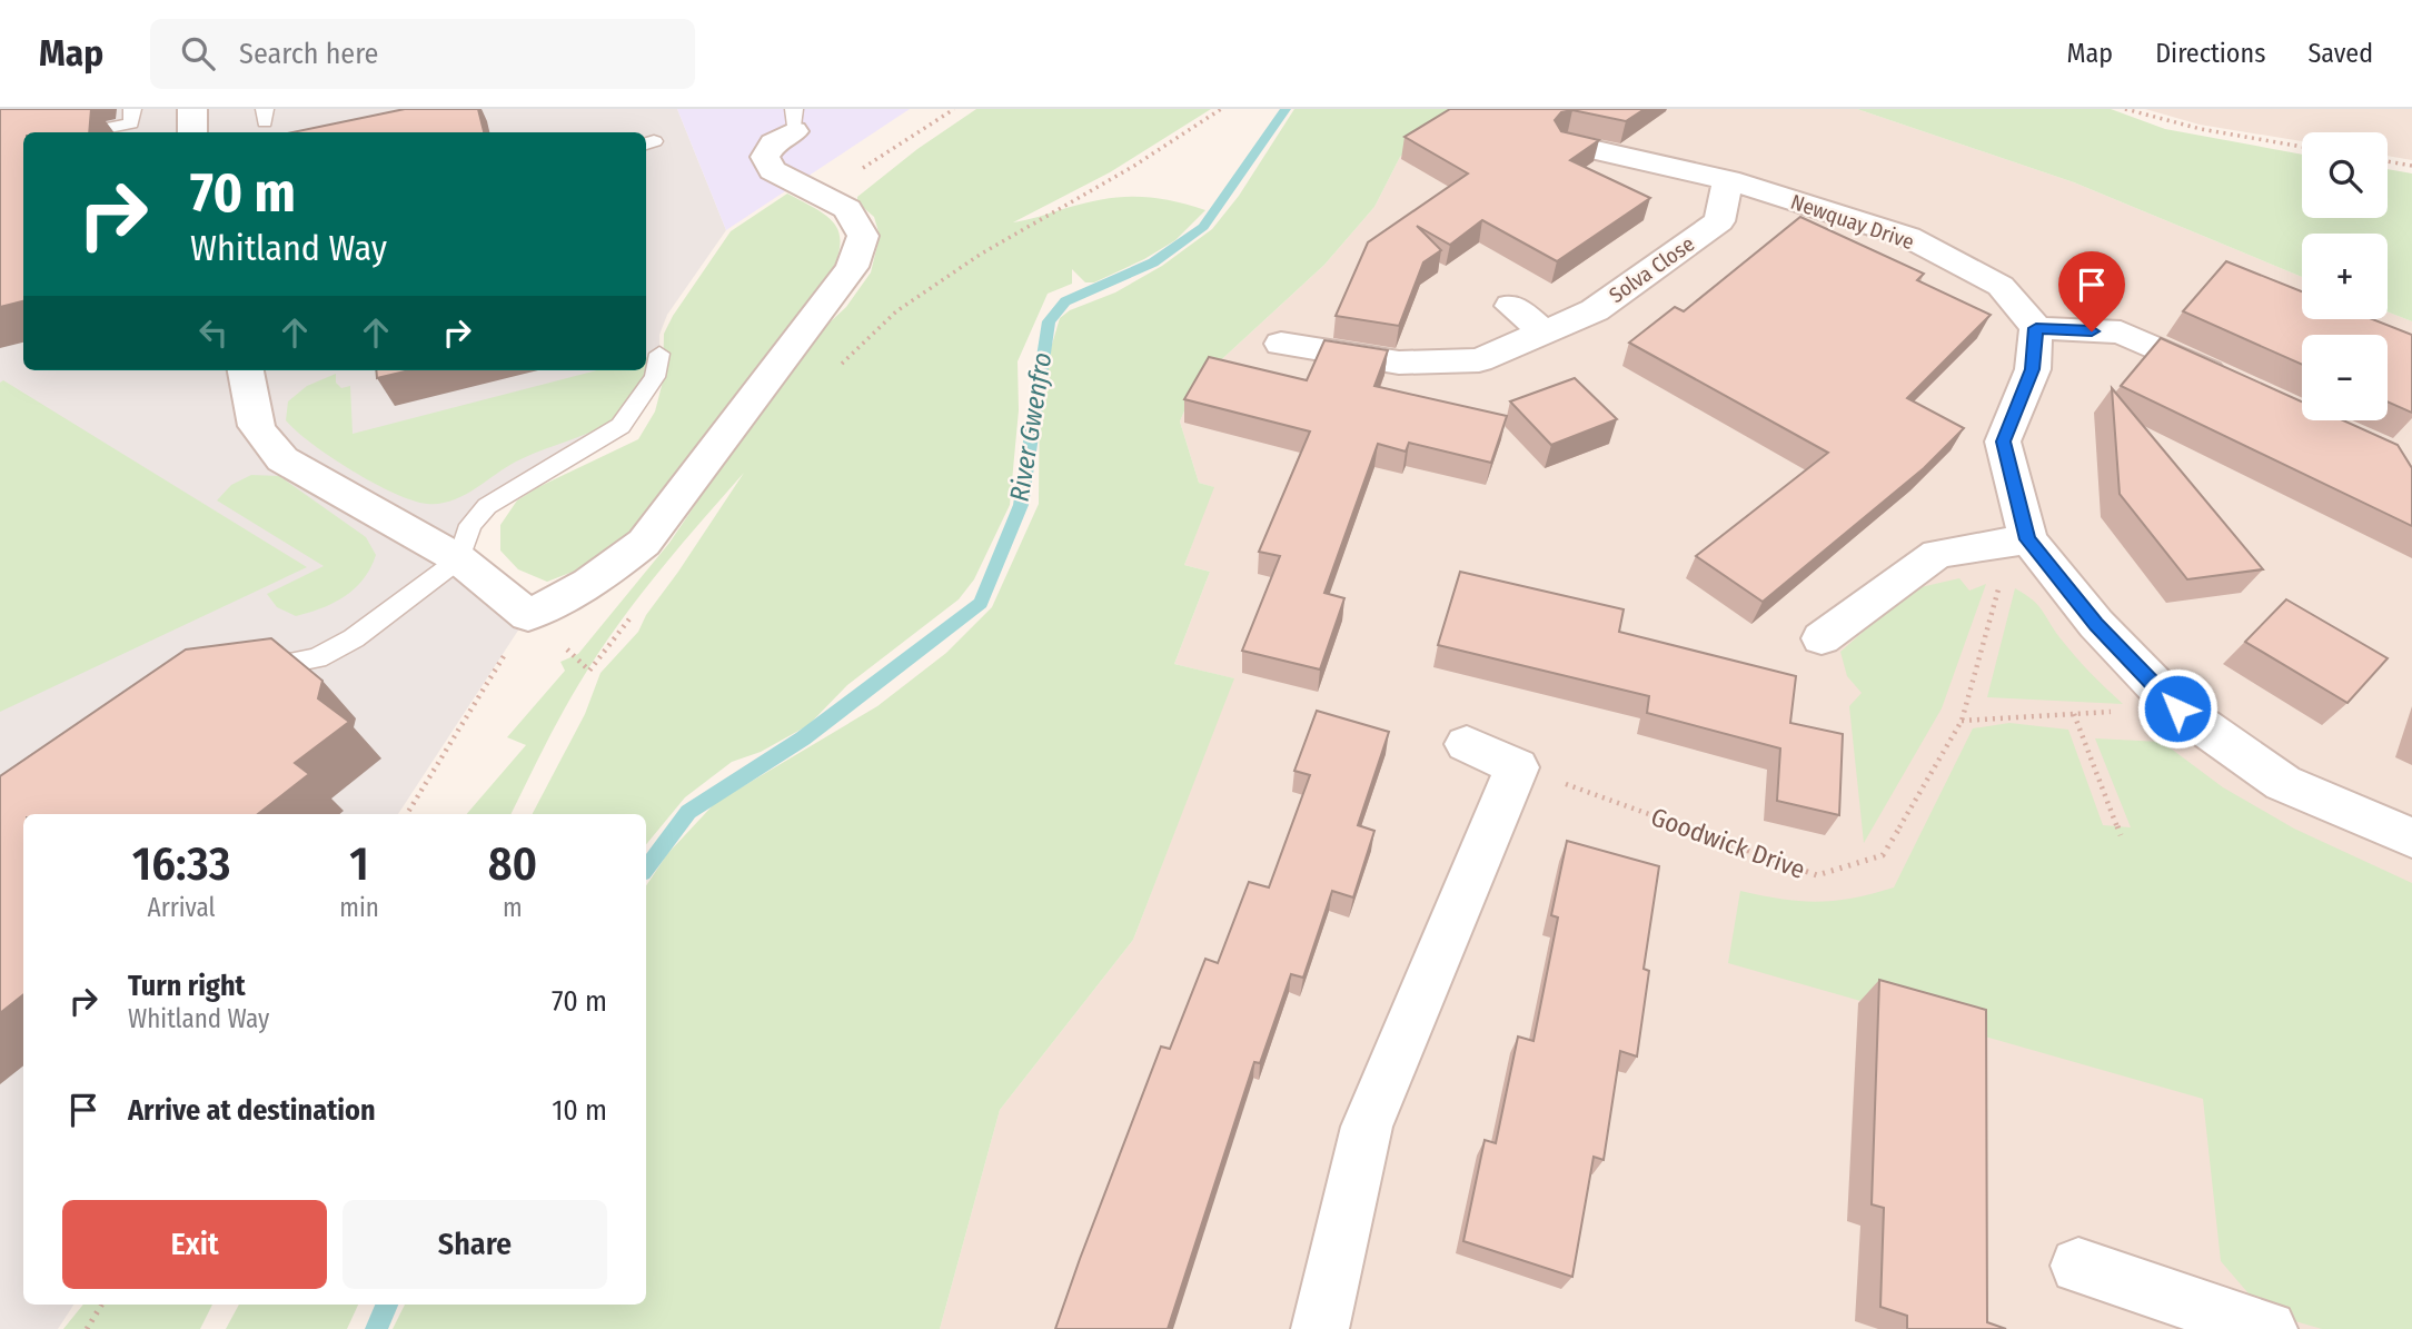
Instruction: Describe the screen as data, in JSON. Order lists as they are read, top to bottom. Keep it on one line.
{"streets":{"street":["Newquay Drive","Solva Close"],"path":["Goodwick Drive"]},"crossings":[["Newquay Drive","Solva Close"]],"water":["River Gwenfro"],"page":{"header":"Map","search":"Search here","nav":["Map","Directions","Saved"],"map_buttons":["+","−"],"turn":["70 m","Whitland Way"],"eta":["16:33","Arrival","1","min","80","m"],"list":[{"name":"Turn right","note":"Whitland Way","value":"70 m"},{"name":"Arrive at destination","value":"10 m"}],"buttons":["Exit","Share"]}}
